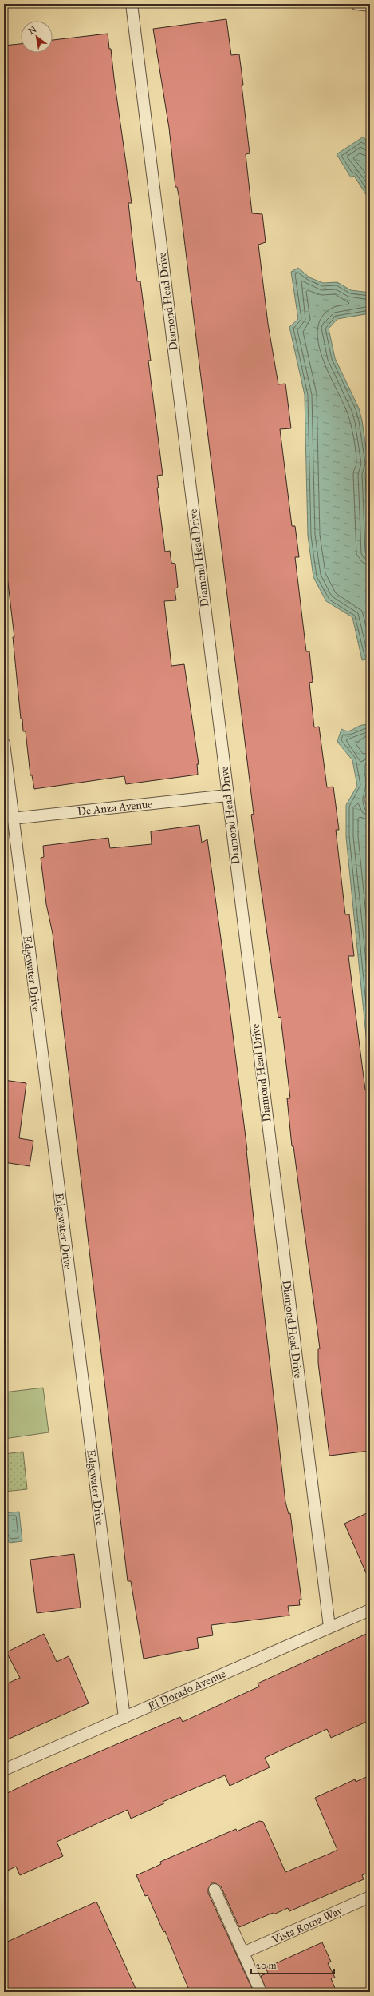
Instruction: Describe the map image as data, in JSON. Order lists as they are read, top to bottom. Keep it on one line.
{"streets":{"lane":["Diamond Head Drive","De Anza Avenue","Edgewater Drive","El Dorado Avenue","Vista Roma Way"]},"crossings":[["Diamond Head Drive","De Anza Avenue"],["Diamond Head Drive","El Dorado Avenue"],["De Anza Avenue","Edgewater Drive"],["Edgewater Drive","El Dorado Avenue"]],"scale_bar":"20 m","north":"top left"}
